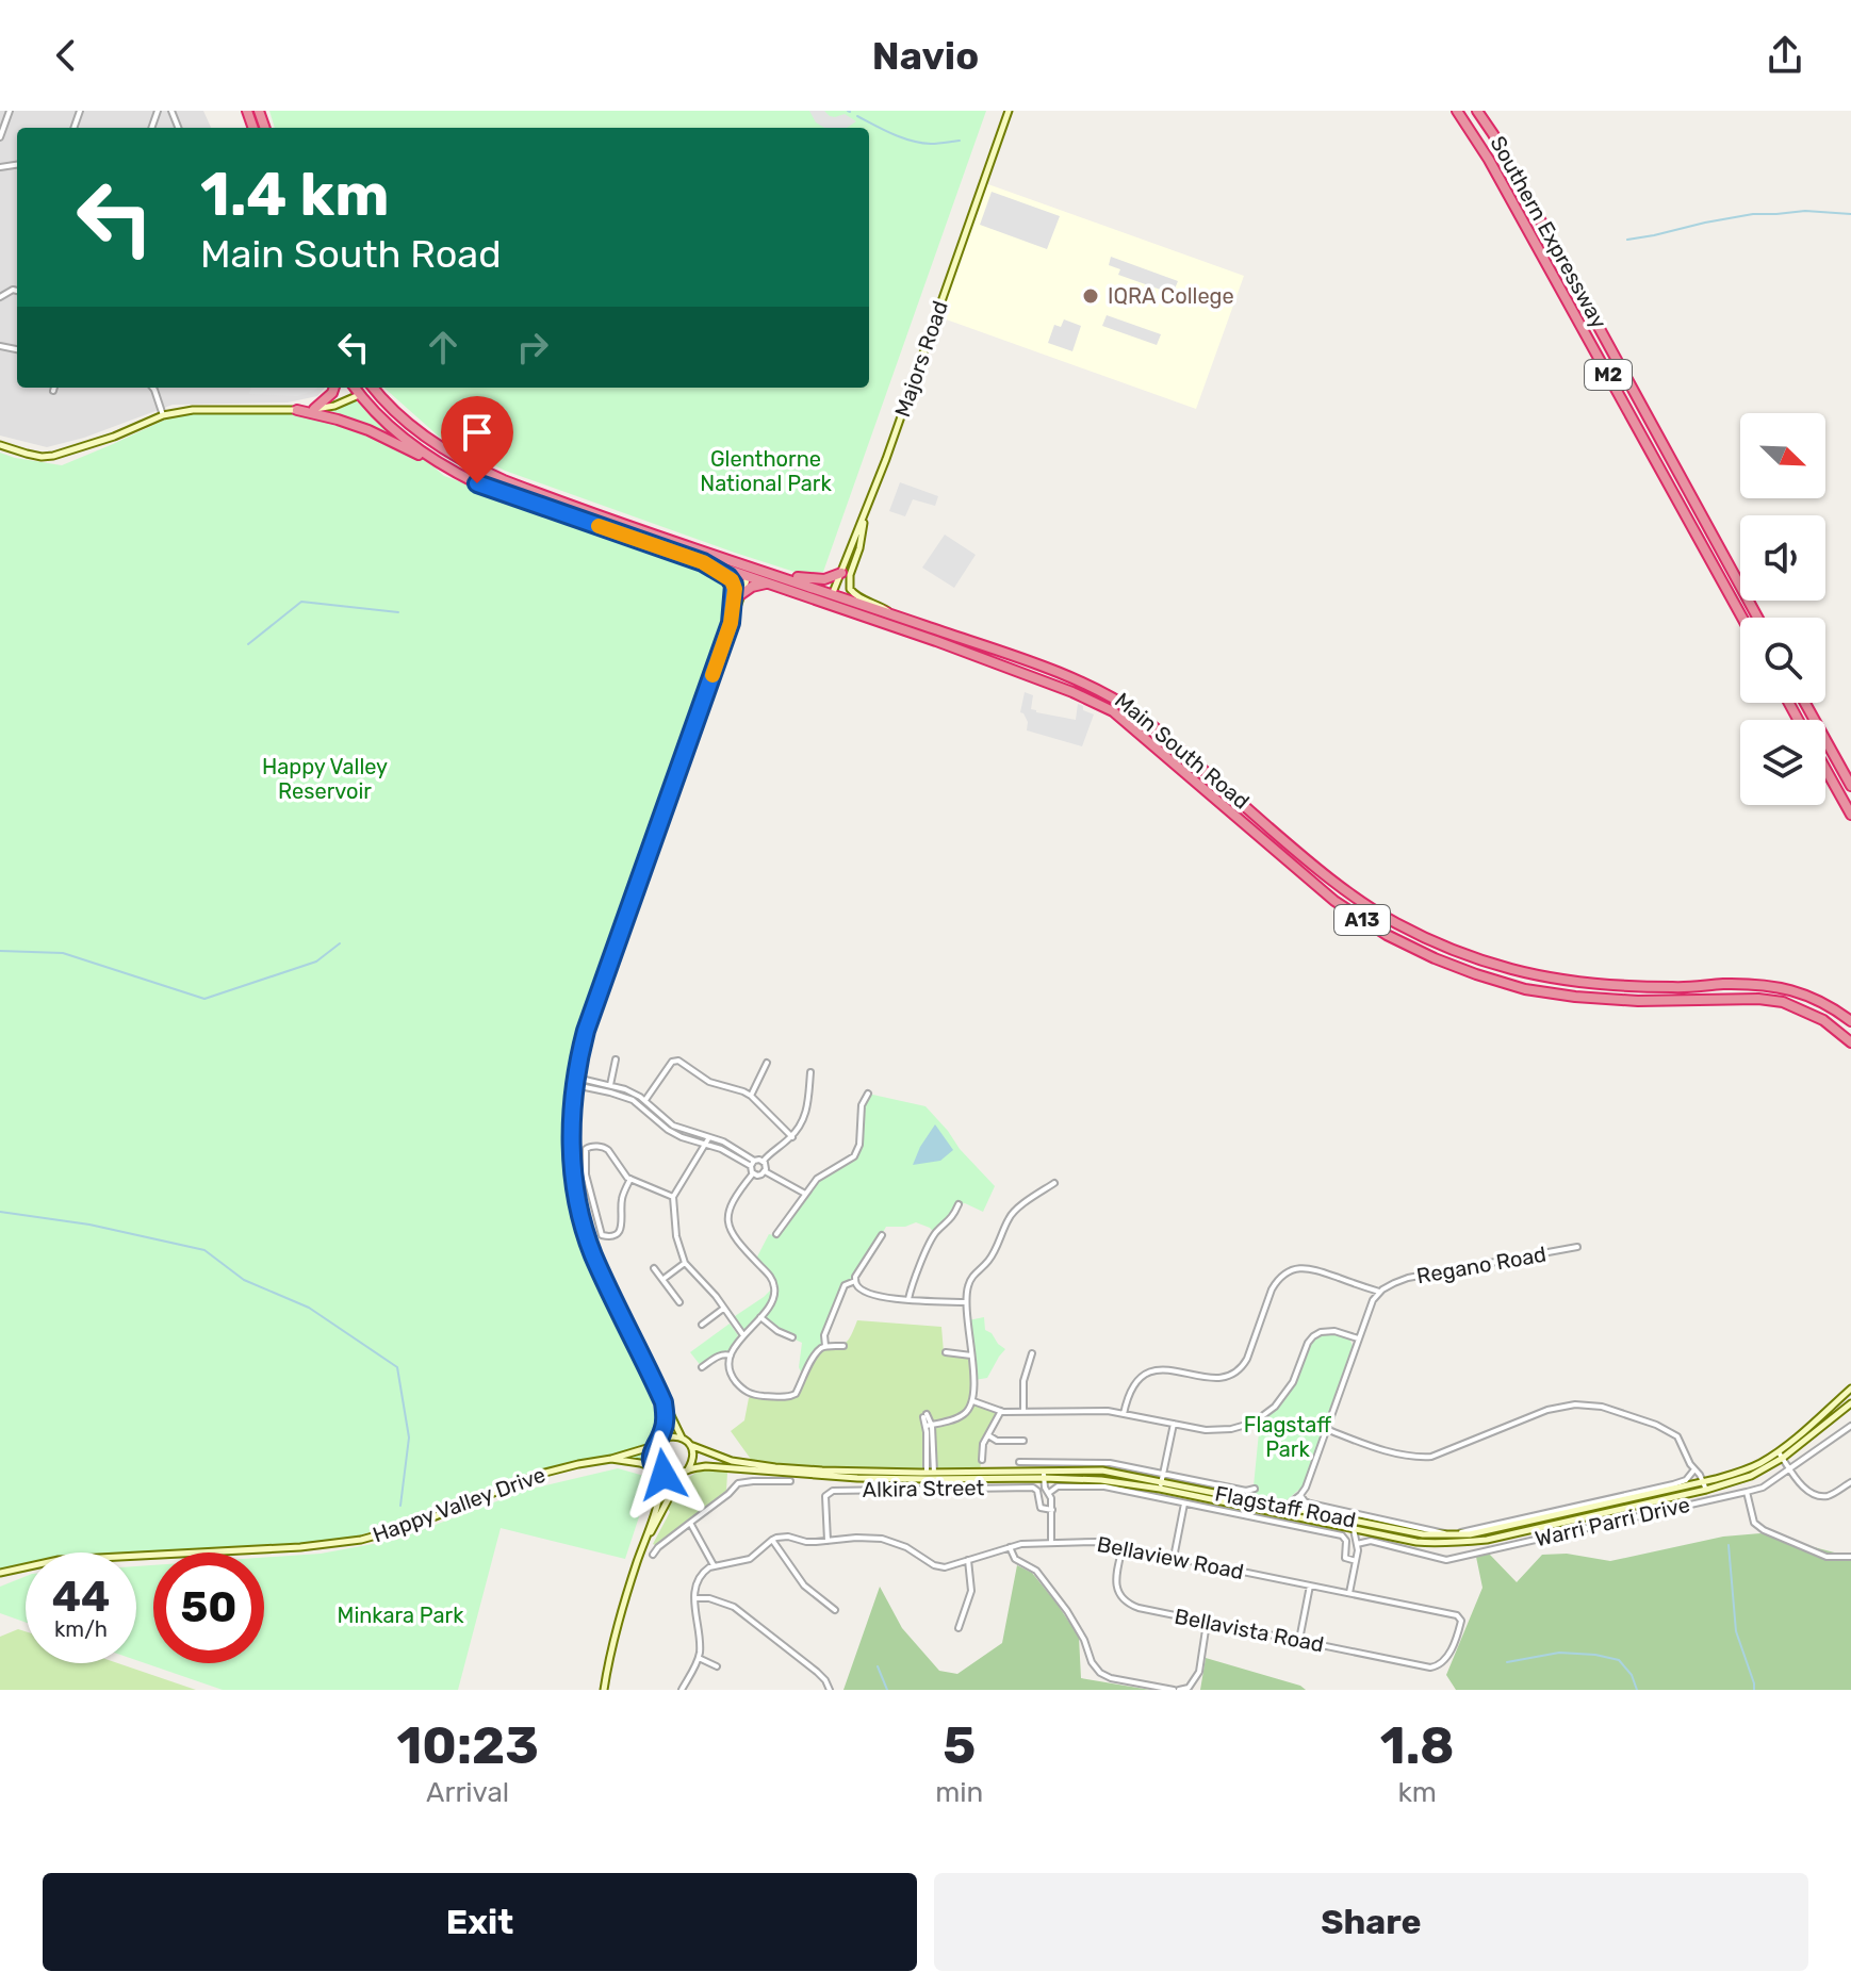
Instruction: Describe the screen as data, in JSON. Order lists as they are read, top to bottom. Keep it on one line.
{"streets":{"highway":["Southern Expressway","M2","Main South Road","A13"],"main road":["Majors Road","Happy Valley Drive","Flagstaff Road"],"street":["Regano Road","Alkira Street","Warri Parri Drive","Bellaview Road","Bellavista Road"]},"crossings":[["Majors Road","Main South Road"],["Majors Road","A13"],["Main South Road","A13"],["Alkira Street","Bellaview Road"],["Happy Valley Drive","Flagstaff Road"],["Bellaview Road","Bellavista Road"]],"parks":["Glenthorne National Park","Happy Valley Reservoir","Flagstaff Park","Minkara Park"],"places":["IQRA College"],"north":"bottom right","page":{"header":"Navio","turn":["1.4 km","Main South Road"],"speed":"44 km/h","limit":"50","eta":["10:23","Arrival","5","min","1.8","km"],"buttons":["Exit","Share"]}}
